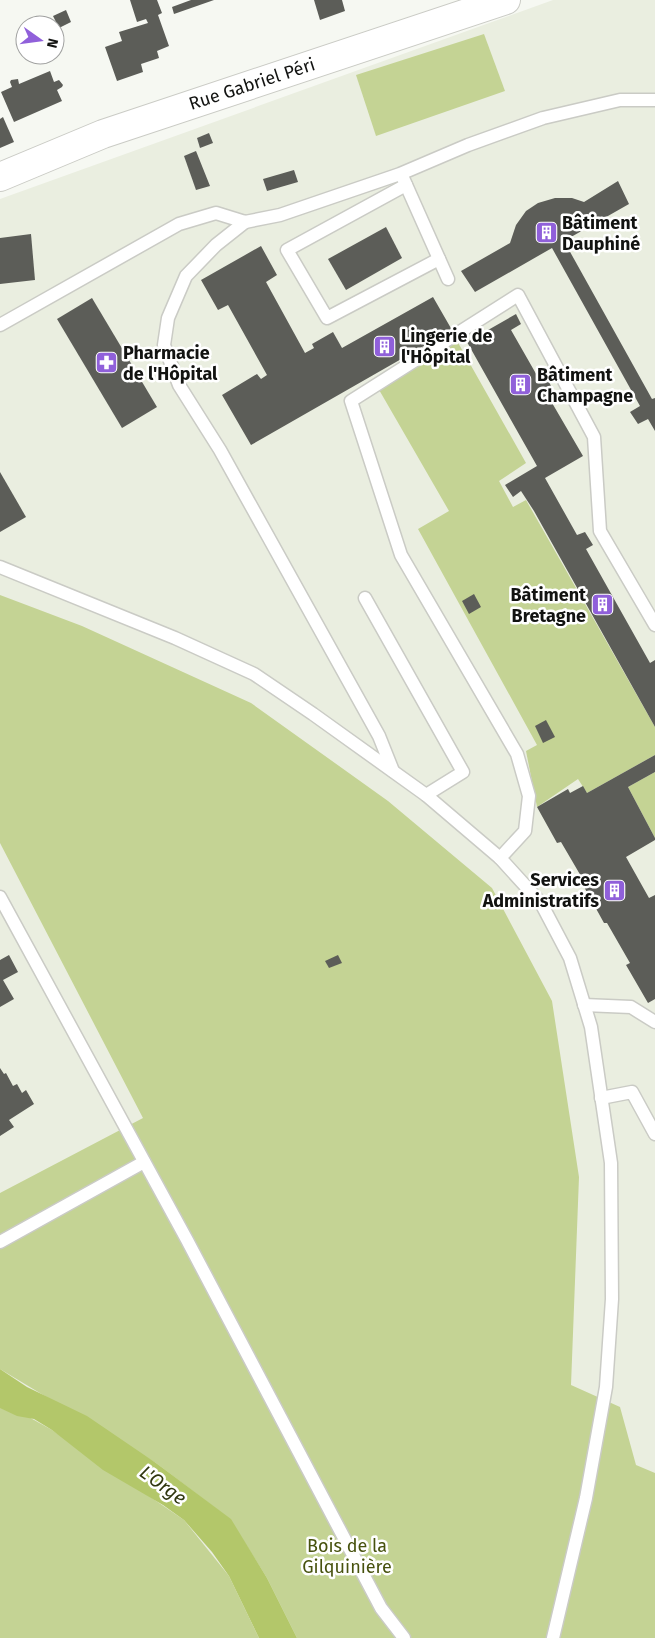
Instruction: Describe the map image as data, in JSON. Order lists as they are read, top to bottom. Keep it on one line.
{"streets":{"main road":["Rue Gabriel Péri"]},"water":["L'Orge"],"parks":["Bois de la Gilquinière"],"places":{"building":["Bâtiment Dauphiné","Lingerie de l'Hôpital","Bâtiment Champagne","Bâtiment Bretagne","Services Administratifs"],"pharmacy":["Pharmacie de l'Hôpital"]},"north":"right"}
